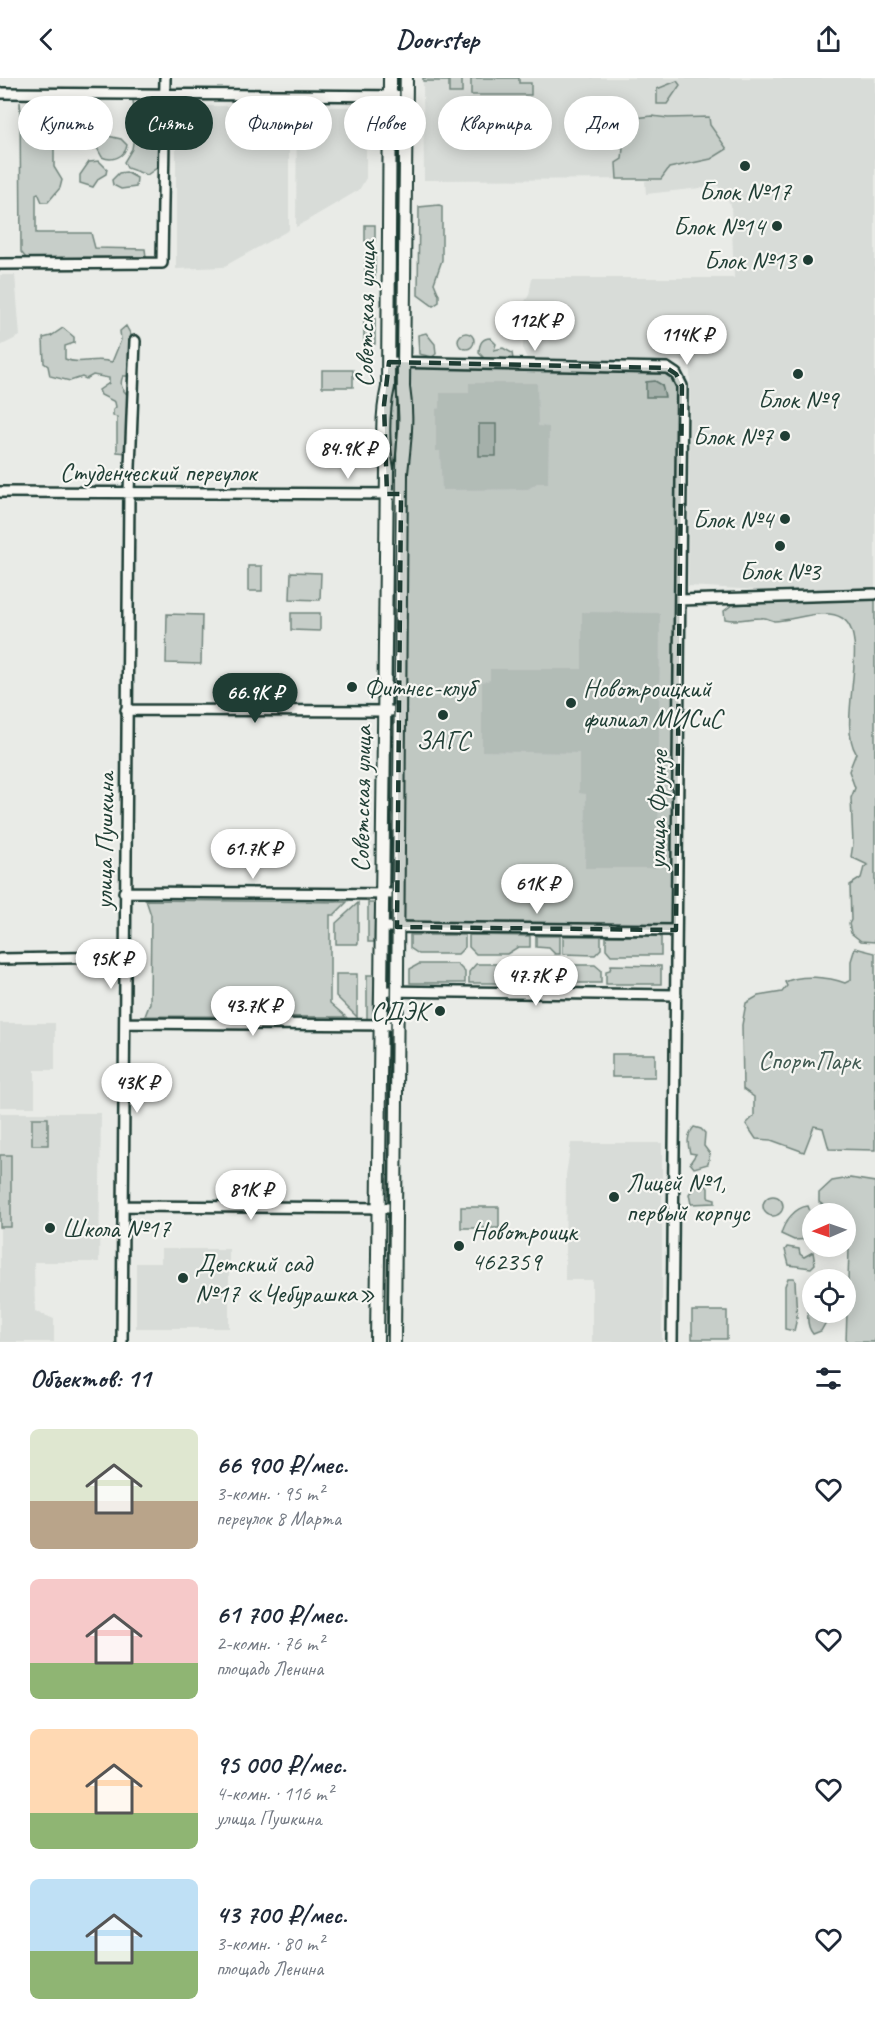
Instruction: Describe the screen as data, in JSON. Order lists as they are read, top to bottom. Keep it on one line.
{"streets":{"main road":["Советская улица"],"street":["Студенческий переулок","улица Фрунзе","улица Пушкина"]},"crossings":[["Советская улица","Студенческий переулок"],["Советская улица","улица Фрунзе"],["Студенческий переулок","улица Пушкина"]],"parks":["СпортПарк"],"places":["Блок №17","Блок №14","Блок №13","Блок №9","Блок №7","Блок №4","Блок №3","Фитнес-клуб","Новотроицкий филиал МИСиС","ЗАГС","СДЭК","Лицей №1, первый корпус","Школа №17","Новотроицк 462359","Детский сад №17 «Чебурашка»"],"north":"left","page":{"header":"Doorstep","chip":["Купить","Снять","Фильтры","Новое","Квартира","Дом"],"price":["112K ₽","114K ₽","84.9K ₽","66.9K ₽","61.7K ₽","61K ₽","95K ₽","47.7K ₽","43.7K ₽","43K ₽","81K ₽"],"heading":"Объектов: 11","list":[{"name":"66 900 ₽/мес.","note":"3-комн. · 95 m² · переулок 8 Марта"},{"name":"61 700 ₽/мес.","note":"2-комн. · 76 m² · площадь Ленина"},{"name":"95 000 ₽/мес.","note":"4-комн. · 116 m² · улица Пушкина"},{"name":"43 700 ₽/мес.","note":"3-комн. · 80 m² · площадь Ленина"}]}}
